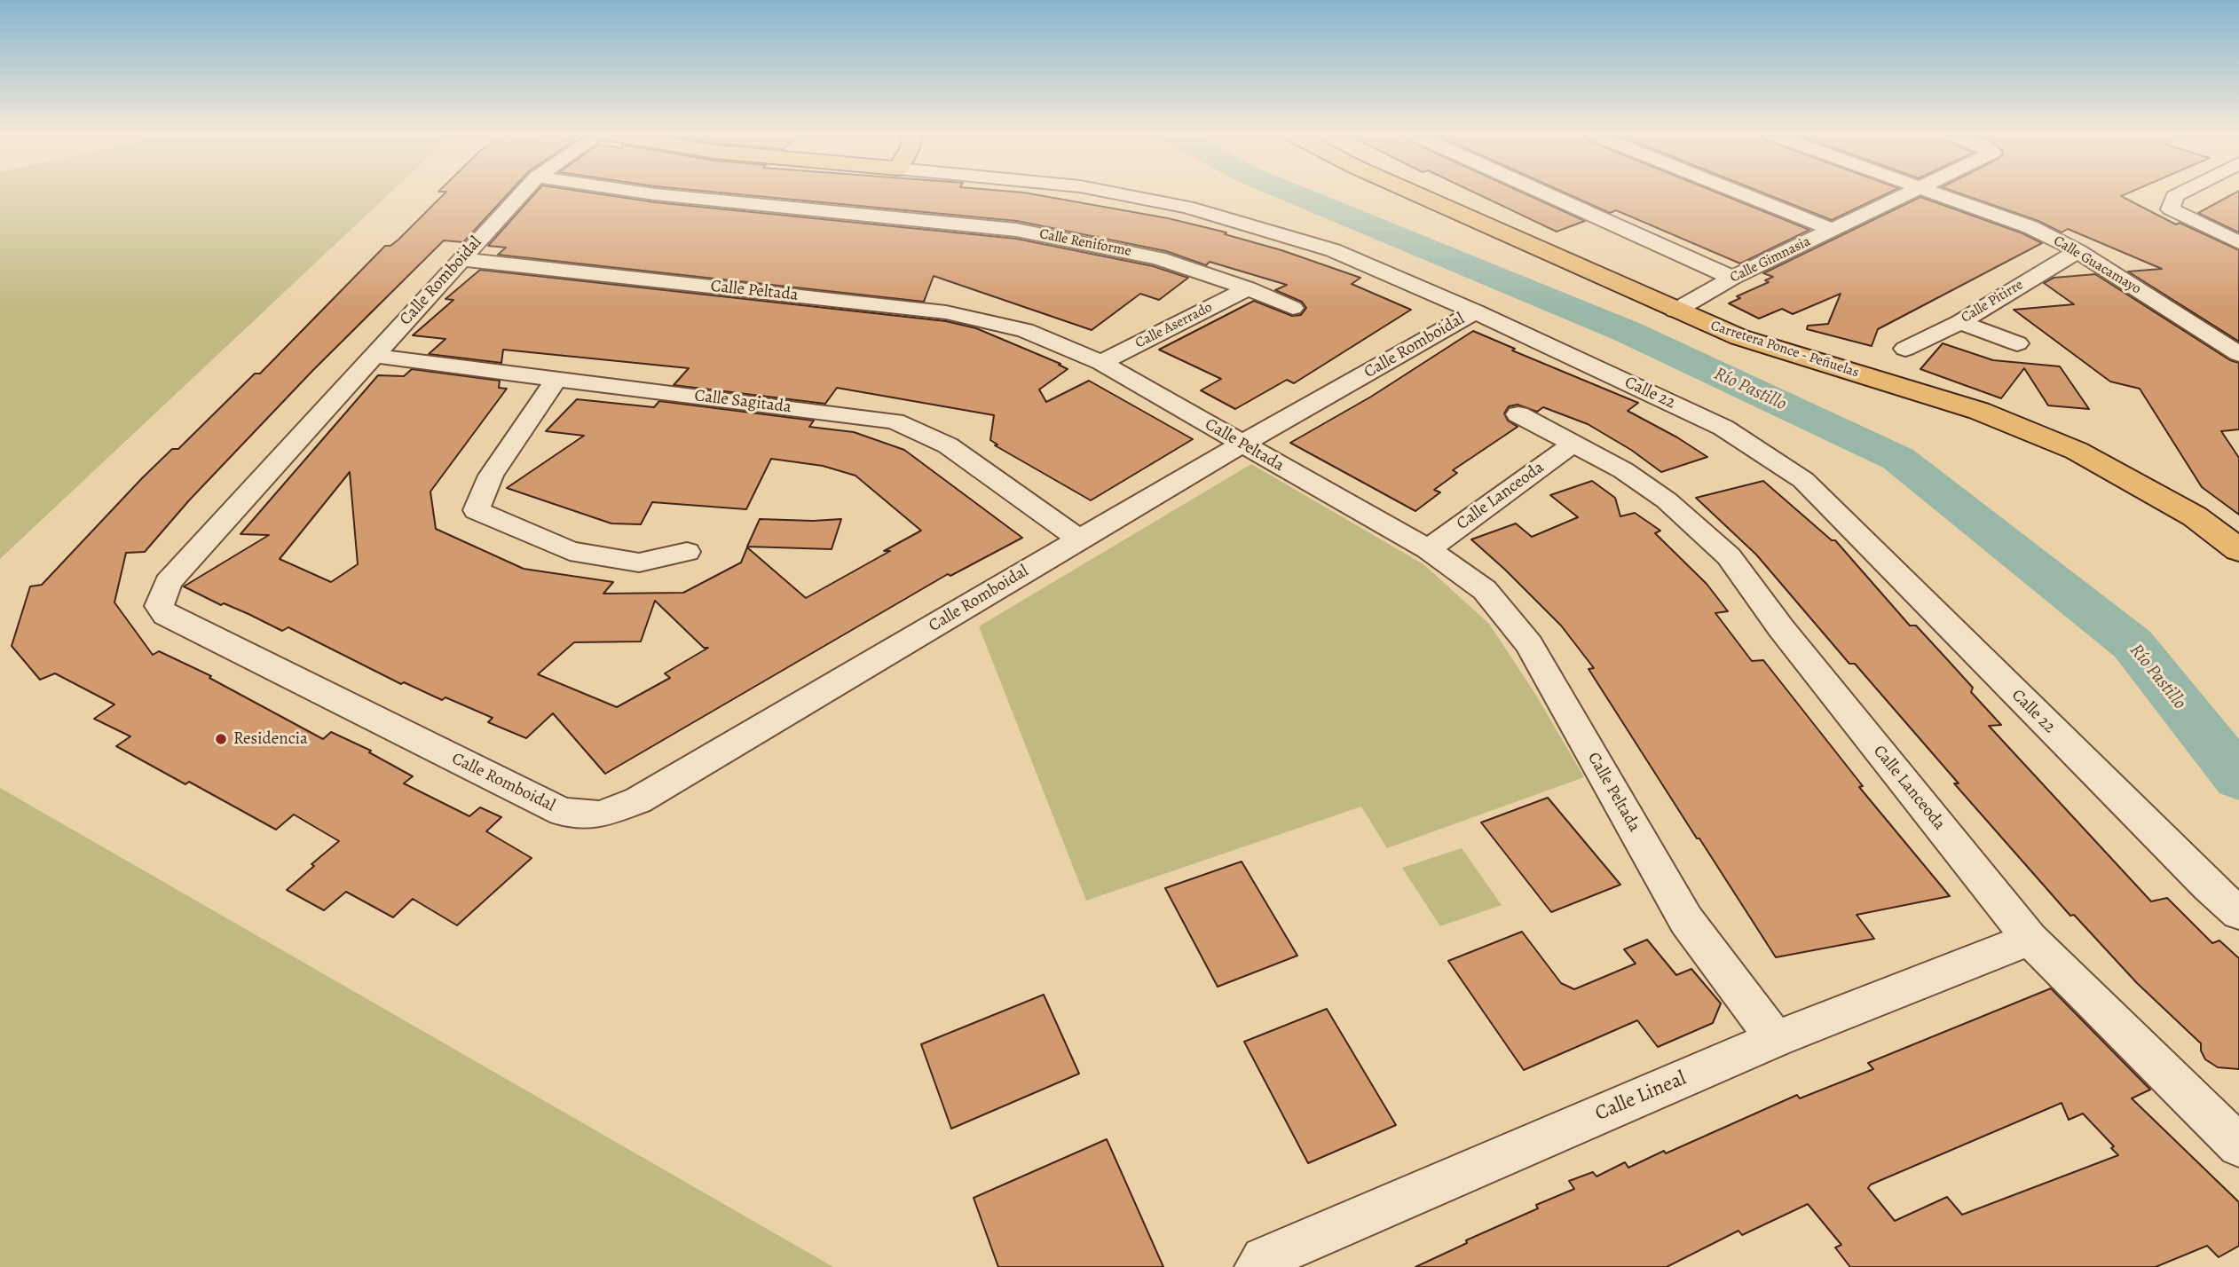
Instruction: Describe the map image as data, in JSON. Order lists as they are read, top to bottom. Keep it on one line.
{"streets":{"main road":["Carretera Ponce - Peñuelas"],"street":["Calle Reniforme","Calle Gimnasia","Calle Guacamayo","Calle Romboidal","Calle Peltada","Calle Pitirre","Calle Aserrado","Calle 22","Calle Sagitada","Calle Lanceoda","Calle Lineal"]},"crossings":[["Calle Reniforme","Calle Aserrado"],["Calle Gimnasia","Carretera Ponce - Peñuelas"],["Calle Guacamayo","Calle Pitirre"],["Calle Romboidal","Calle Peltada"],["Calle Romboidal","Calle 22"],["Calle Romboidal","Calle Sagitada"],["Calle Peltada","Calle Aserrado"],["Calle Peltada","Calle Lanceoda"],["Calle Peltada","Calle Lineal"],["Calle Lanceoda","Calle Lineal"]],"water":["Río Pastillo"],"places":["Residencia"]}
